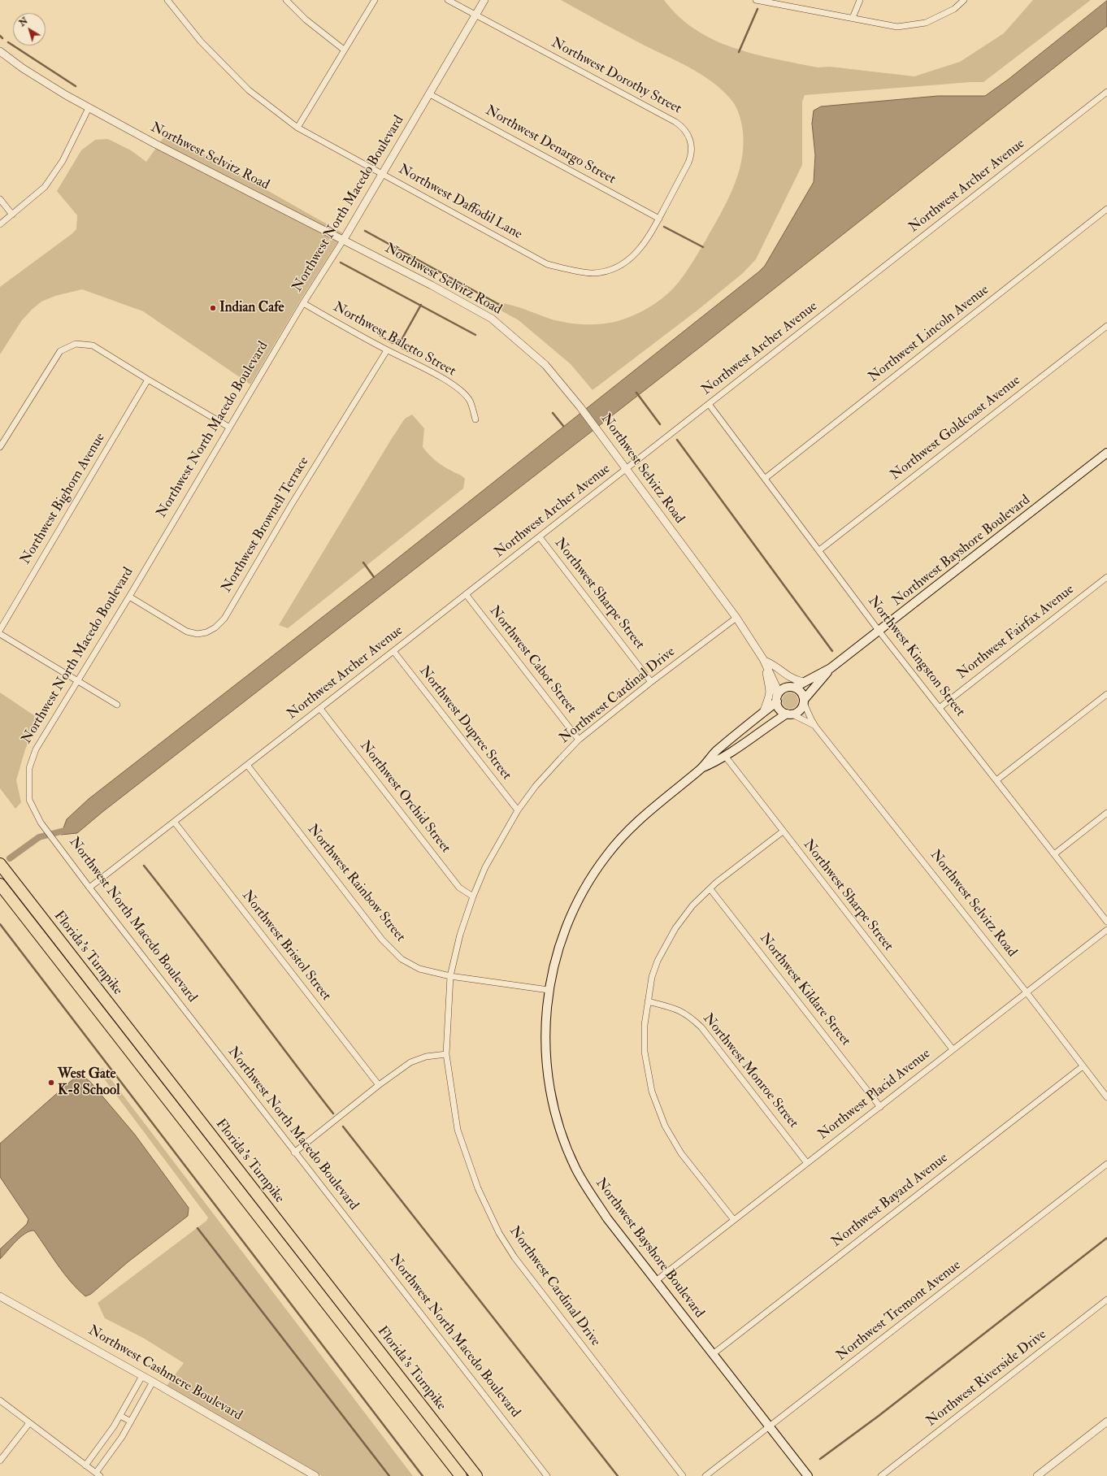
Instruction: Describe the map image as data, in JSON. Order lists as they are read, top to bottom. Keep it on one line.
{"streets":{"highway":["Florida's Turnpike"],"main road":["Northwest Bayshore Boulevard"],"street":["Northwest Dorothy Street","Northwest Denargo Street","Northwest Selvitz Road","Northwest Archer Avenue","Northwest Daffodil Lane","Northwest North Macedo Boulevard","Northwest Lincoln Avenue","Northwest Baletto Street","Northwest Goldcoast Avenue","Northwest Bighorn Avenue","Northwest Brownell Terrace","Northwest Sharpe Street","Northwest Fairfax Avenue","Northwest Kingston Street","Northwest Cabot Street","Northwest Cardinal Drive","Northwest Dupree Street","Northwest Orchid Street","Northwest Rainbow Street","Northwest Bristol Street","Northwest Kildare Street","Northwest Monroe Street","Northwest Placid Avenue","Northwest Bayard Avenue","Northwest Tremont Avenue","Northwest Cashmere Boulevard","Northwest Riverside Drive"]},"crossings":[["Northwest Dorothy Street","Northwest Denargo Street"],["Northwest Dorothy Street","Northwest Daffodil Lane"],["Northwest Dorothy Street","Northwest North Macedo Boulevard"],["Northwest Denargo Street","Northwest Daffodil Lane"],["Northwest Denargo Street","Northwest North Macedo Boulevard"],["Northwest Selvitz Road","Northwest Archer Avenue"],["Northwest Selvitz Road","Northwest North Macedo Boulevard"],["Northwest Selvitz Road","Northwest Bayshore Boulevard"],["Northwest Selvitz Road","Northwest Cardinal Drive"],["Northwest Selvitz Road","Northwest Placid Avenue"],["Northwest Selvitz Road","Northwest Bayard Avenue"],["Northwest Archer Avenue","Northwest North Macedo Boulevard"],["Northwest Archer Avenue","Northwest Sharpe Street"],["Northwest Archer Avenue","Northwest Kingston Street"],["Northwest Archer Avenue","Northwest Cabot Street"],["Northwest Archer Avenue","Northwest Dupree Street"],["Northwest Archer Avenue","Northwest Orchid Street"],["Northwest Archer Avenue","Northwest Rainbow Street"],["Northwest Archer Avenue","Northwest Bristol Street"],["Northwest Daffodil Lane","Northwest North Macedo Boulevard"],["Northwest North Macedo Boulevard","Northwest Baletto Street"],["Northwest North Macedo Boulevard","Northwest Brownell Terrace"],["Northwest Lincoln Avenue","Northwest Kingston Street"],["Northwest Baletto Street","Northwest Brownell Terrace"],["Northwest Goldcoast Avenue","Northwest Kingston Street"],["Northwest Bayshore Boulevard","Northwest Sharpe Street"],["Northwest Bayshore Boulevard","Northwest Kingston Street"],["Northwest Bayshore Boulevard","Northwest Rainbow Street"],["Northwest Bayshore Boulevard","Northwest Placid Avenue"],["Northwest Bayshore Boulevard","Northwest Bayard Avenue"],["Northwest Bayshore Boulevard","Northwest Tremont Avenue"],["Northwest Sharpe Street","Northwest Cardinal Drive"],["Northwest Sharpe Street","Northwest Placid Avenue"],["Northwest Fairfax Avenue","Northwest Kingston Street"],["Northwest Cabot Street","Northwest Cardinal Drive"],["Northwest Cardinal Drive","Northwest Dupree Street"],["Northwest Cardinal Drive","Northwest Orchid Street"],["Northwest Cardinal Drive","Northwest Rainbow Street"],["Northwest Kildare Street","Northwest Placid Avenue"],["Northwest Monroe Street","Northwest Placid Avenue"]],"places":["Indian Cafe","West Gate K-8 School"],"north":"top left"}
